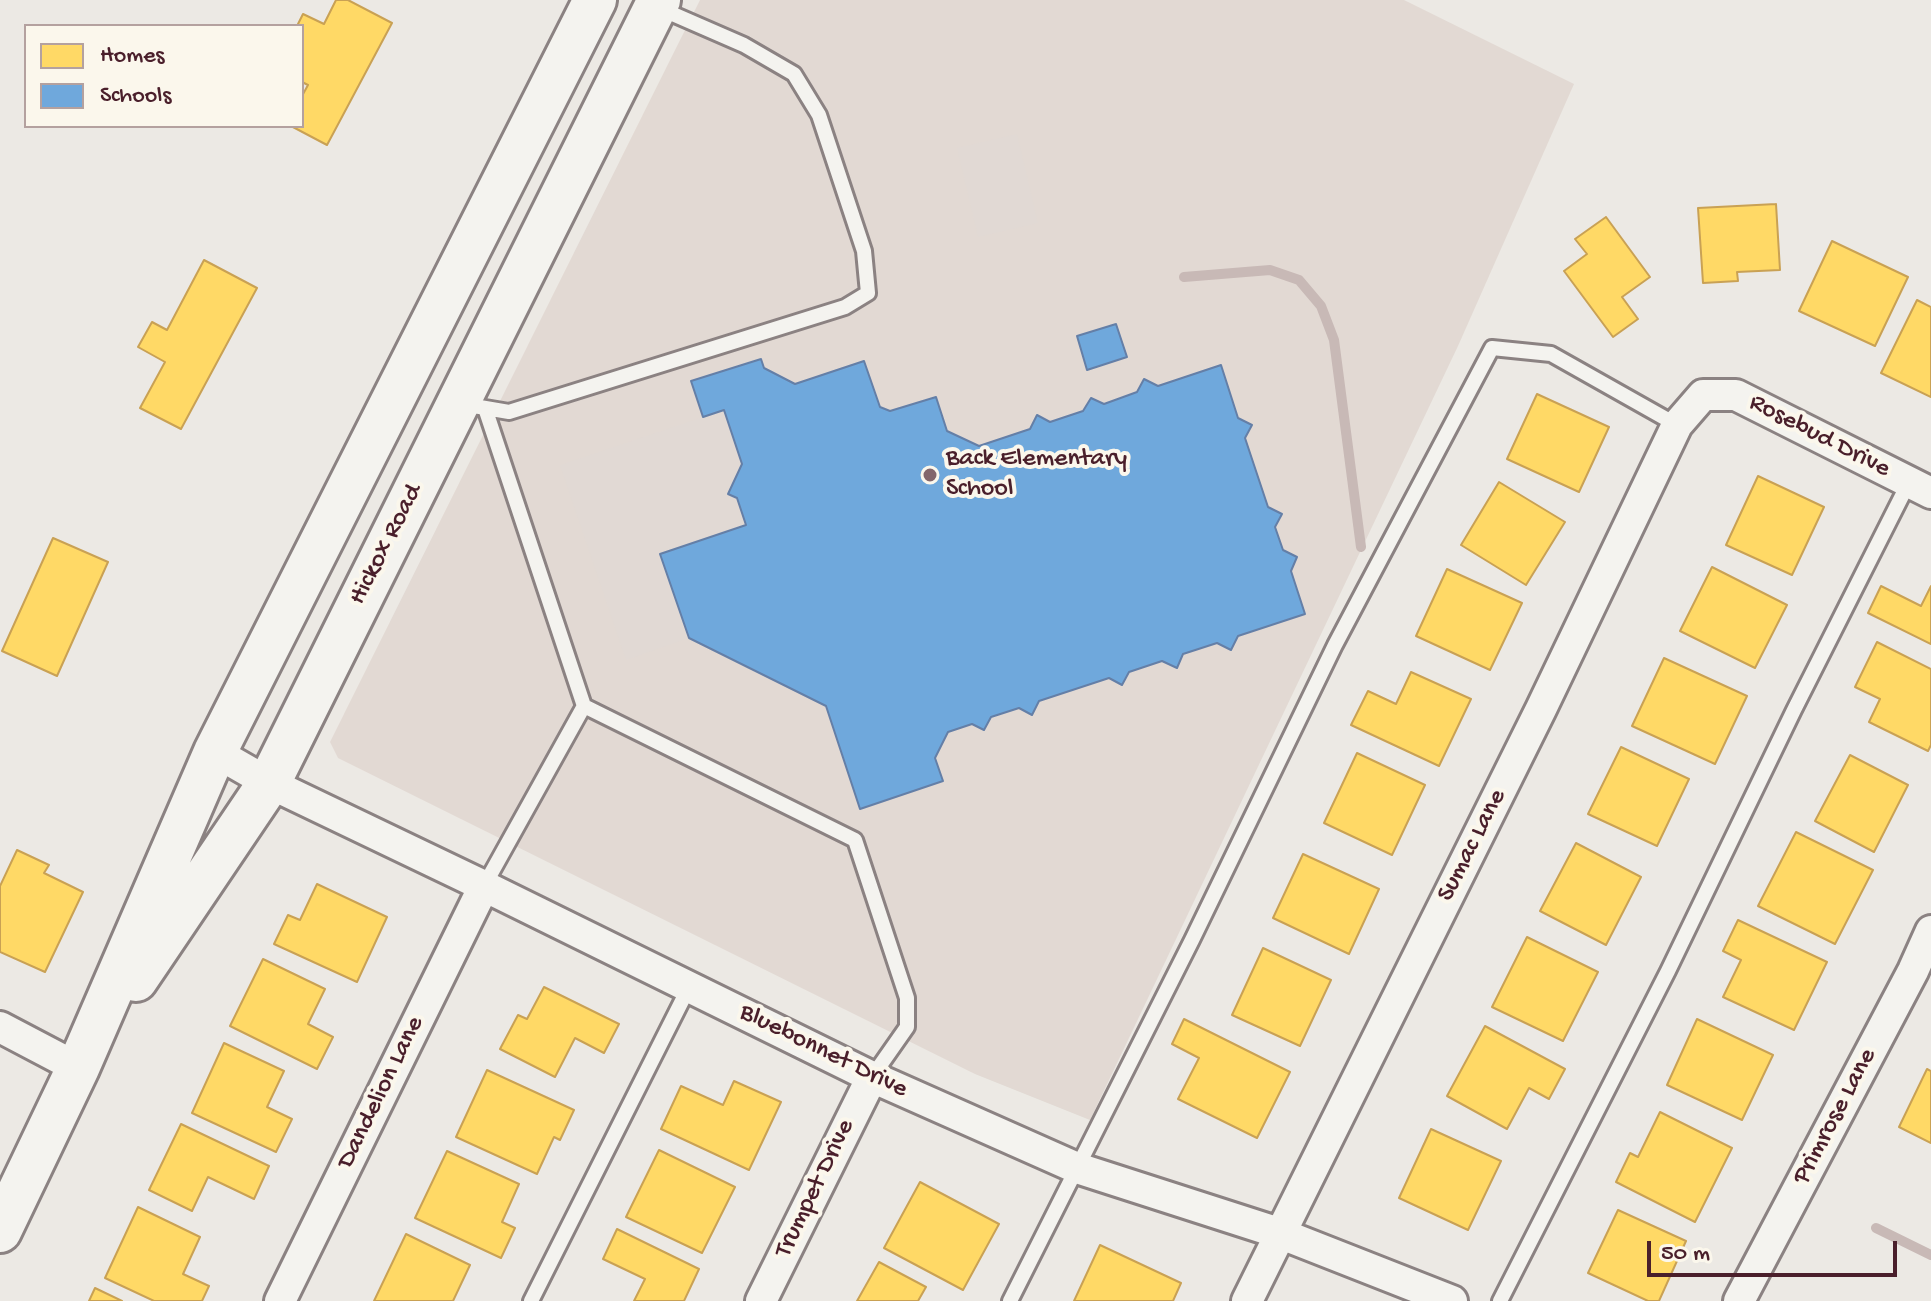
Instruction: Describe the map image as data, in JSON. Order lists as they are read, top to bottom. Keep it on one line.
{"streets":{"street":["Rosebud Drive","Hickox Road","Sumac Lane","Bluebonnet Drive","Dandelion Lane","Primrose Lane","Trumpet Drive"]},"crossings":[["Rosebud Drive","Sumac Lane"],["Hickox Road","Bluebonnet Drive"],["Sumac Lane","Bluebonnet Drive"],["Bluebonnet Drive","Dandelion Lane"],["Bluebonnet Drive","Trumpet Drive"]],"places":["Back Elementary School"],"legend":["Homes","Schools"],"scale_bar":"50 m"}
